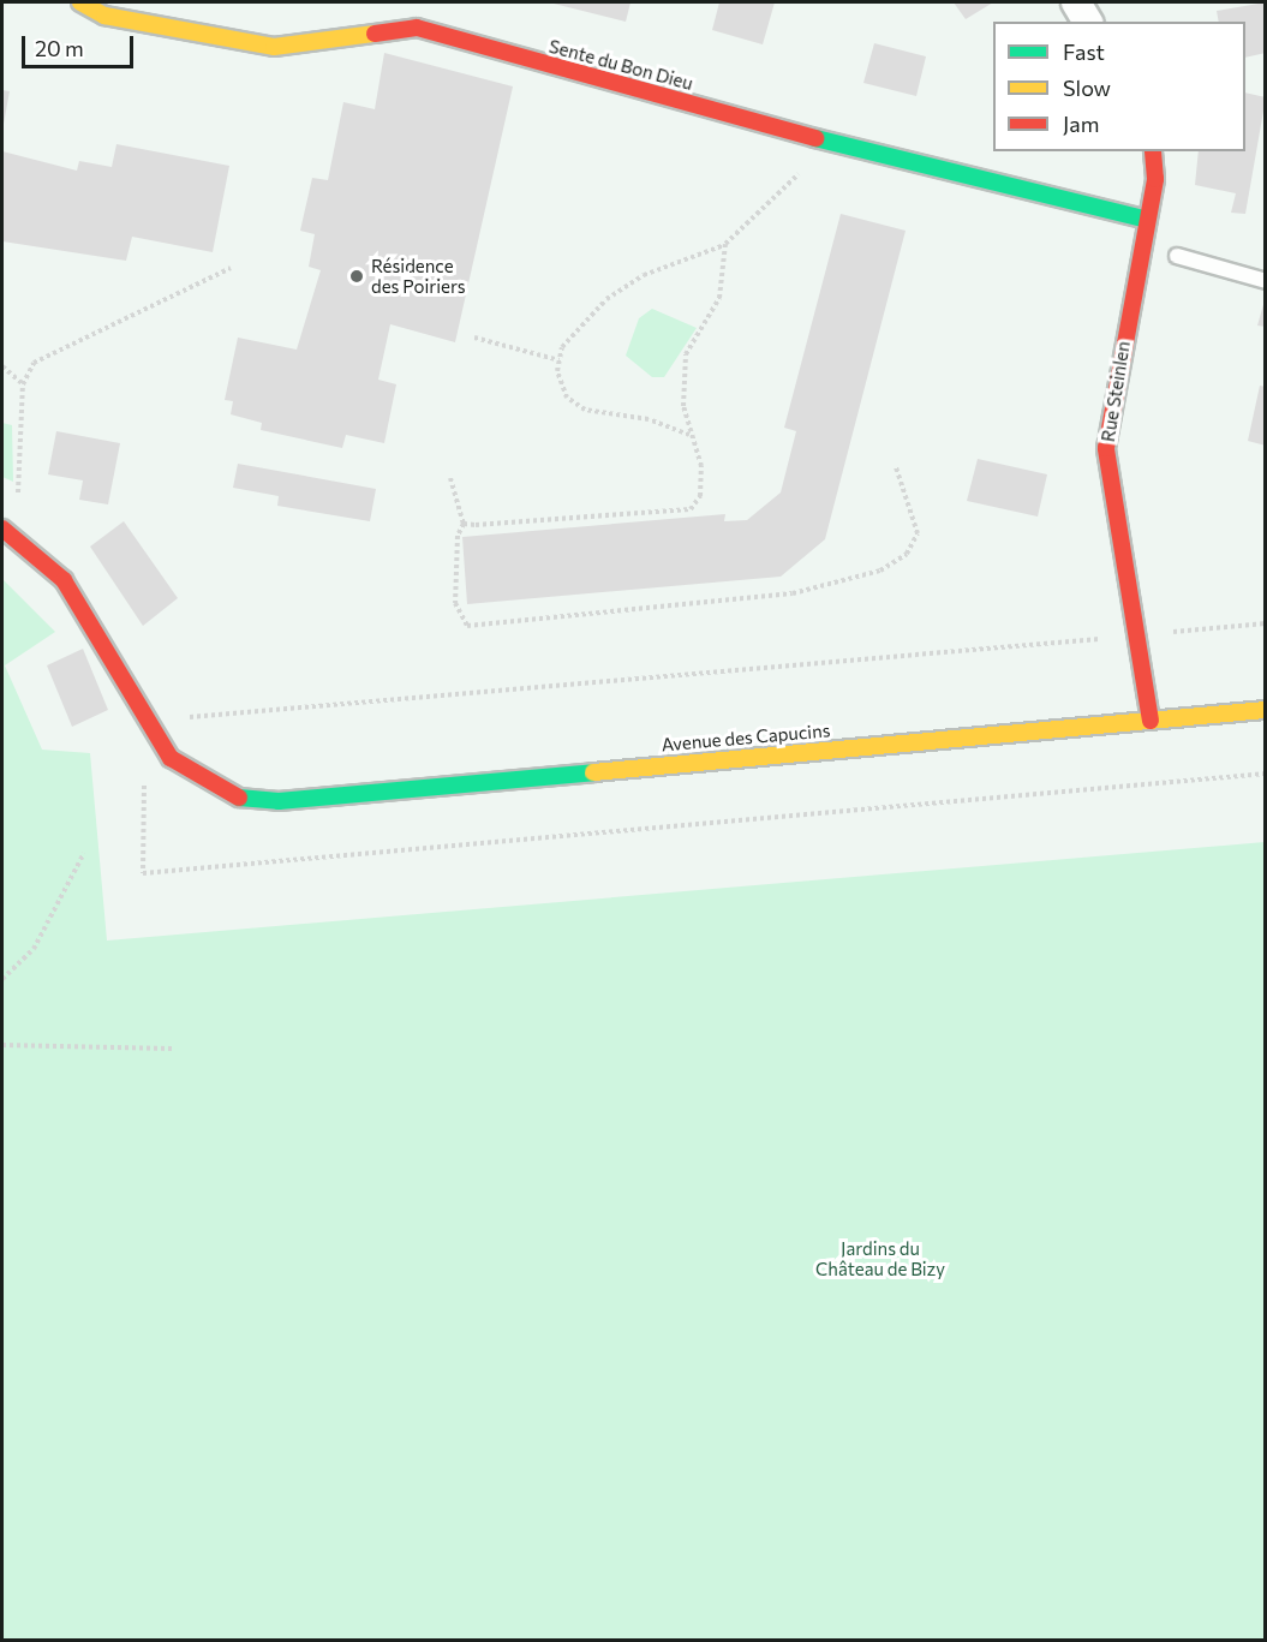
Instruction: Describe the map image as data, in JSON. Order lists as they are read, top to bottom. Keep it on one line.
{"streets":{"street":["Sente du Bon Dieu","Rue Steinlen","Avenue des Capucins"]},"crossings":[["Sente du Bon Dieu","Rue Steinlen"],["Rue Steinlen","Avenue des Capucins"]],"parks":["Jardins du Château de Bizy"],"places":["Résidence des Poiriers"],"legend":["Fast","Slow","Jam"],"scale_bar":"20 m"}
